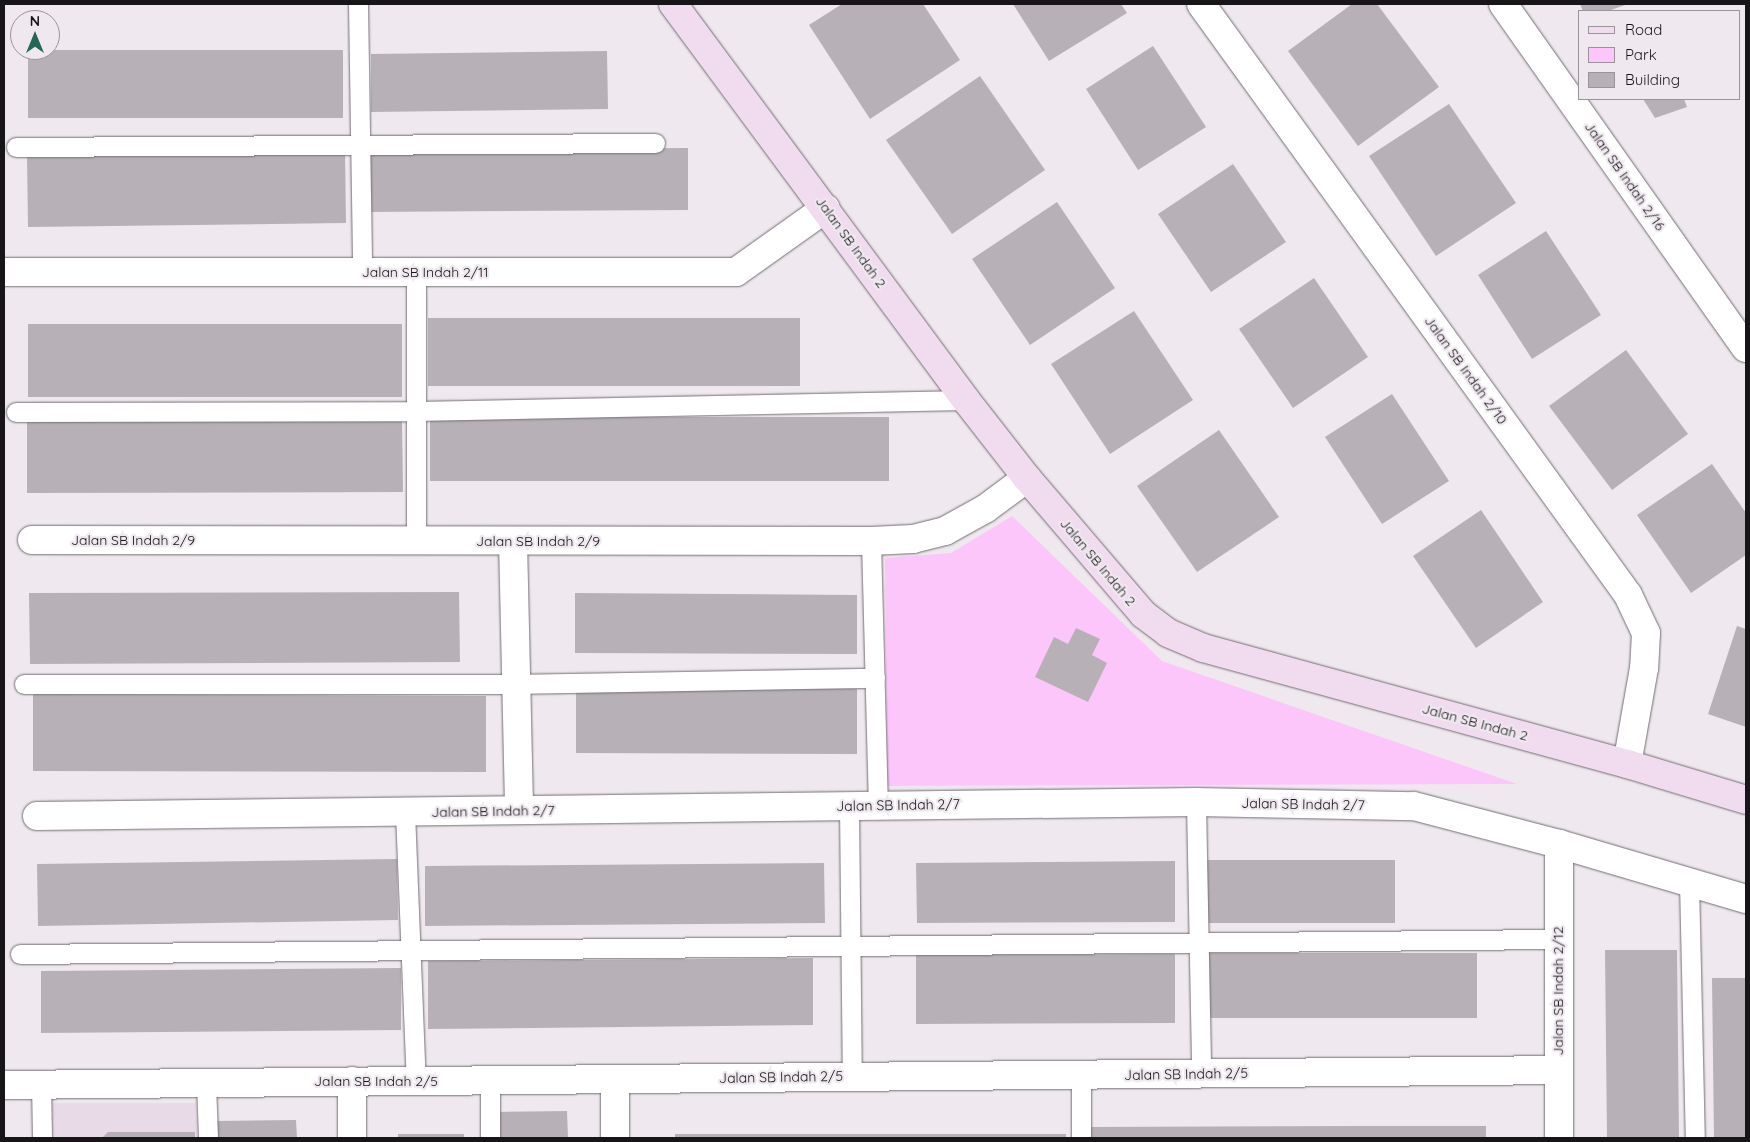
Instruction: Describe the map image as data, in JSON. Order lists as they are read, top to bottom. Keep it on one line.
{"streets":{"street":["Jalan SB Indah 2/16","Jalan SB Indah 2","Jalan SB Indah 2/11","Jalan SB Indah 2/10","Jalan SB Indah 2/9","Jalan SB Indah 2/7","Jalan SB Indah 2/12","Jalan SB Indah 2/5"]},"crossings":[["Jalan SB Indah 2","Jalan SB Indah 2/11"],["Jalan SB Indah 2","Jalan SB Indah 2/10"],["Jalan SB Indah 2","Jalan SB Indah 2/9"],["Jalan SB Indah 2/7","Jalan SB Indah 2/12"],["Jalan SB Indah 2/12","Jalan SB Indah 2/5"]],"legend":["Road","Park","Building"],"north":"top"}
